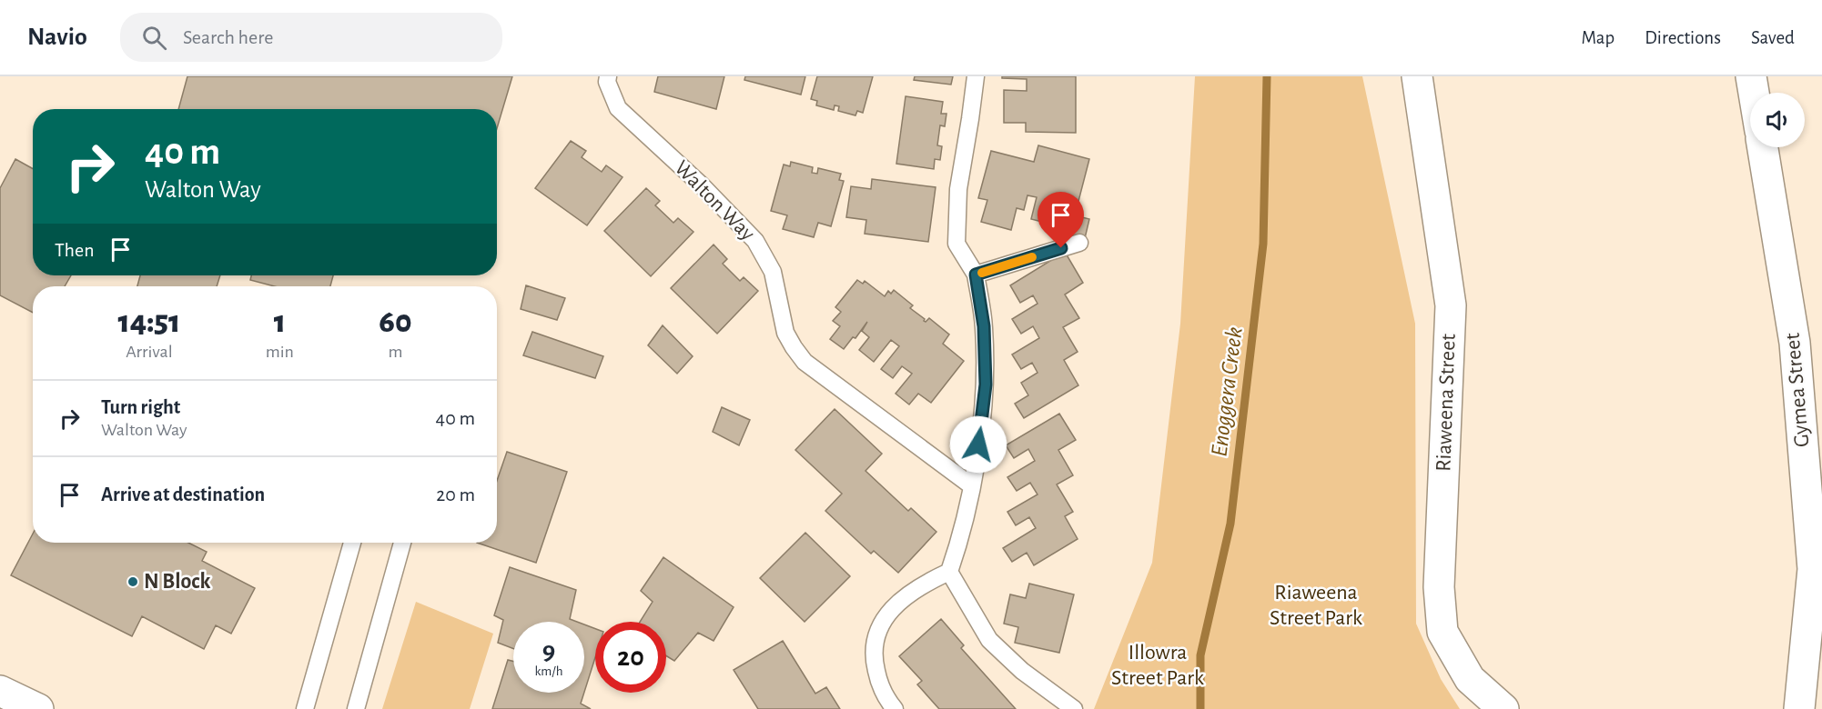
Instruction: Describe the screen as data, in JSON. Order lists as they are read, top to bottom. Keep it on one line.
{"streets":{"street":["Gymea Street","Riaweena Street"],"lane":["Walton Way"]},"water":["Enoggera Creek"],"parks":["Riaweena Street Park","Illowra Street Park"],"places":["N Block"],"page":{"header":"Navio","search":"Search here","nav":["Map","Directions","Saved"],"turn":["40 m","Walton Way"],"then":"Then","eta":["14:51","Arrival","1","min","60","m"],"list":[{"name":"Turn right","note":"Walton Way","value":"40 m"},{"name":"Arrive at destination","value":"20 m"}],"speed":"9 km/h","limit":"20"}}
